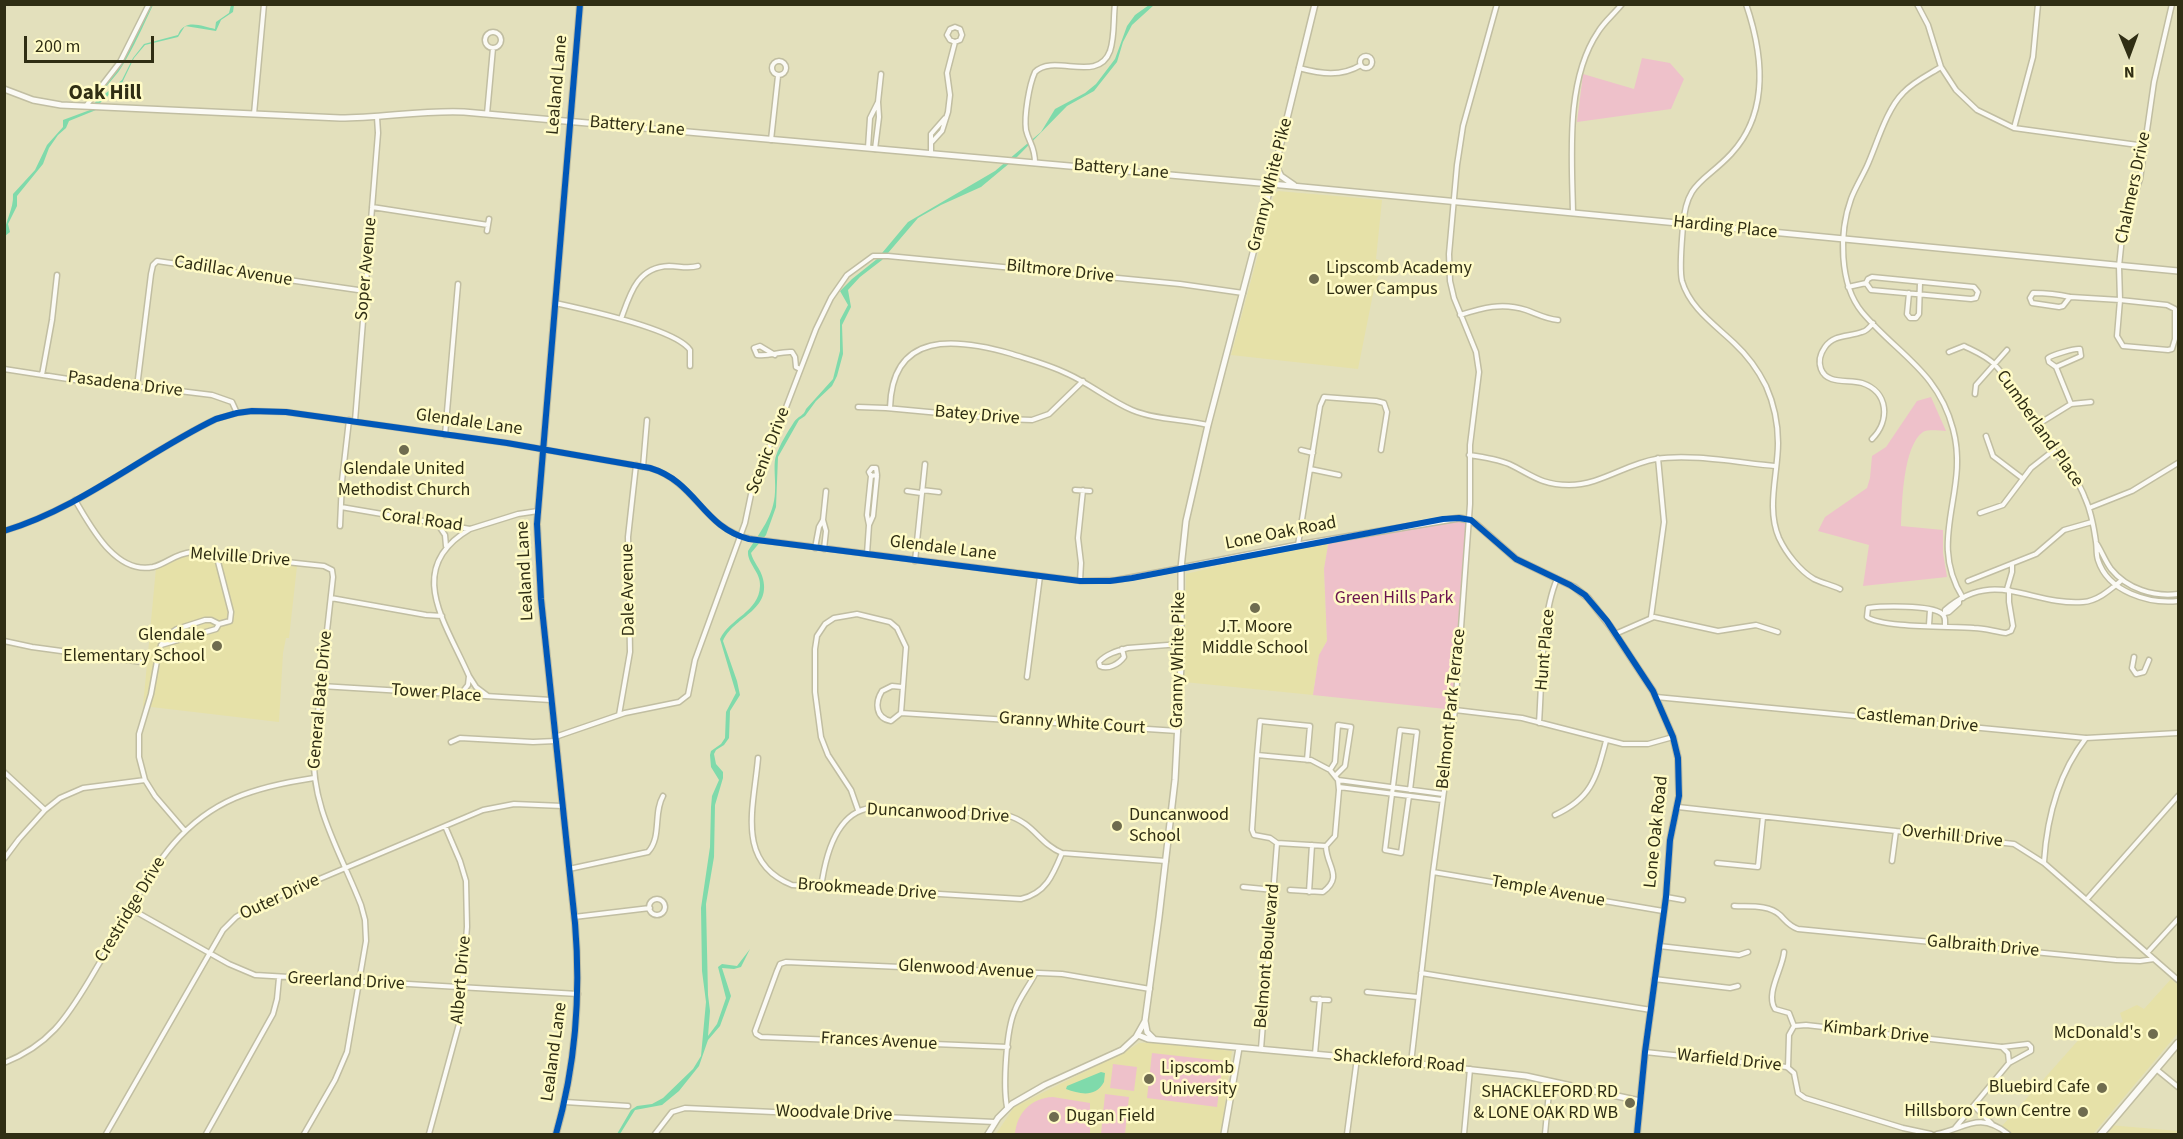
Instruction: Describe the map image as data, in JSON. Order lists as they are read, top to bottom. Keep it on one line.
{"streets":{"main road":["Lealand Lane","Battery Lane","Granny White Pike","Harding Place","Lone Oak Road","Belmont Boulevard","Shackleford Road"],"street":["Chalmers Drive","Soper Avenue","Cadillac Avenue","Biltmore Drive","Pasadena Drive","Batey Drive","Glendale Lane","Cumberland Place","Scenic Drive","Coral Road","Melville Drive","Dale Avenue","Hunt Place","Tower Place","General Bate Drive","Belmont Park Terrace","Castleman Drive","Granny White Court","Duncanwood Drive","Overhill Drive","Brookmeade Drive","Temple Avenue","Outer Drive","Crestridge Drive","Galbraith Drive","Glenwood Avenue","Albert Drive","Greerland Drive","Kimbark Drive","Frances Avenue","Warfield Drive","Woodvale Drive"]},"crossings":[["Lealand Lane","Battery Lane"],["Lealand Lane","Glendale Lane"],["Lealand Lane","Coral Road"],["Lealand Lane","Tower Place"],["Lealand Lane","Outer Drive"],["Lealand Lane","Greerland Drive"],["Battery Lane","Granny White Pike"],["Battery Lane","Harding Place"],["Battery Lane","Soper Avenue"],["Granny White Pike","Harding Place"],["Granny White Pike","Biltmore Drive"],["Granny White Pike","Glendale Lane"],["Granny White Pike","Lone Oak Road"],["Granny White Pike","Granny White Court"],["Granny White Pike","Glenwood Avenue"],["Granny White Pike","Shackleford Road"],["Granny White Pike","Woodvale Drive"],["Chalmers Drive","Harding Place"],["Harding Place","Belmont Park Terrace"],["Soper Avenue","Cadillac Avenue"],["Soper Avenue","Glendale Lane"],["Cadillac Avenue","Pasadena Drive"],["Biltmore Drive","Scenic Drive"],["Pasadena Drive","Glendale Lane"],["Glendale Lane","Scenic Drive"],["Glendale Lane","Lone Oak Road"],["Glendale Lane","Melville Drive"],["Glendale Lane","Dale Avenue"],["Scenic Drive","Dale Avenue"],["Lone Oak Road","Hunt Place"],["Lone Oak Road","Belmont Park Terrace"],["Lone Oak Road","Castleman Drive"],["Lone Oak Road","Overhill Drive"],["Lone Oak Road","Temple Avenue"],["Lone Oak Road","Warfield Drive"],["Lone Oak Road","Shackleford Road"],["Melville Drive","General Bate Drive"],["Tower Place","General Bate Drive"],["General Bate Drive","Outer Drive"],["General Bate Drive","Crestridge Drive"],["General Bate Drive","Greerland Drive"],["Belmont Park Terrace","Temple Avenue"],["Belmont Park Terrace","Shackleford Road"],["Duncanwood Drive","Brookmeade Drive"],["Overhill Drive","Galbraith Drive"],["Outer Drive","Albert Drive"],["Outer Drive","Greerland Drive"],["Crestridge Drive","Greerland Drive"],["Belmont Boulevard","Shackleford Road"],["Glenwood Avenue","Frances Avenue"],["Albert Drive","Greerland Drive"]],"districts":["Oak Hill"],"parks":["Green Hills Park"],"places":["Lipscomb Academy Lower Campus","Glendale United Methodist Church","J.T. Moore Middle School","Glendale Elementary School","Duncanwood School","McDonald's","Lipscomb University","Bluebird Cafe","SHACKLEFORD RD & LONE OAK RD WB","Hillsboro Town Centre","Dugan Field"],"scale_bar":"200 m","north":"bottom"}
